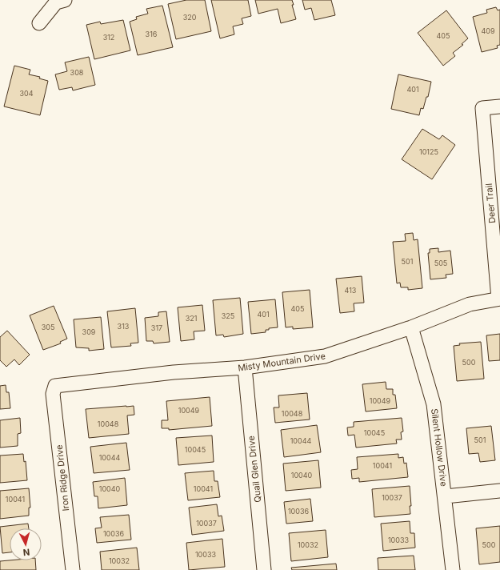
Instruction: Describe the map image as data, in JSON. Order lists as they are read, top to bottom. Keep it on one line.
{"streets":{"street":["Deer Trail","Misty Mountain Drive","Silent Hollow Drive","Quail Glen Drive","Iron Ridge Drive"]},"crossings":[["Deer Trail","Misty Mountain Drive"],["Misty Mountain Drive","Silent Hollow Drive"],["Misty Mountain Drive","Quail Glen Drive"],["Misty Mountain Drive","Iron Ridge Drive"]],"house_numbers":["320","409","316","405","312","308","401","304","10125","501","505","413","405","401","325","321","313","305","317","309","500","10049","10049","10048","10048","10045","501","10044","10045","10044","10041","10040","10040","10041","10037","10041","10036","10037","10036","10033","10032","500","10033","10032"],"north":"bottom"}
